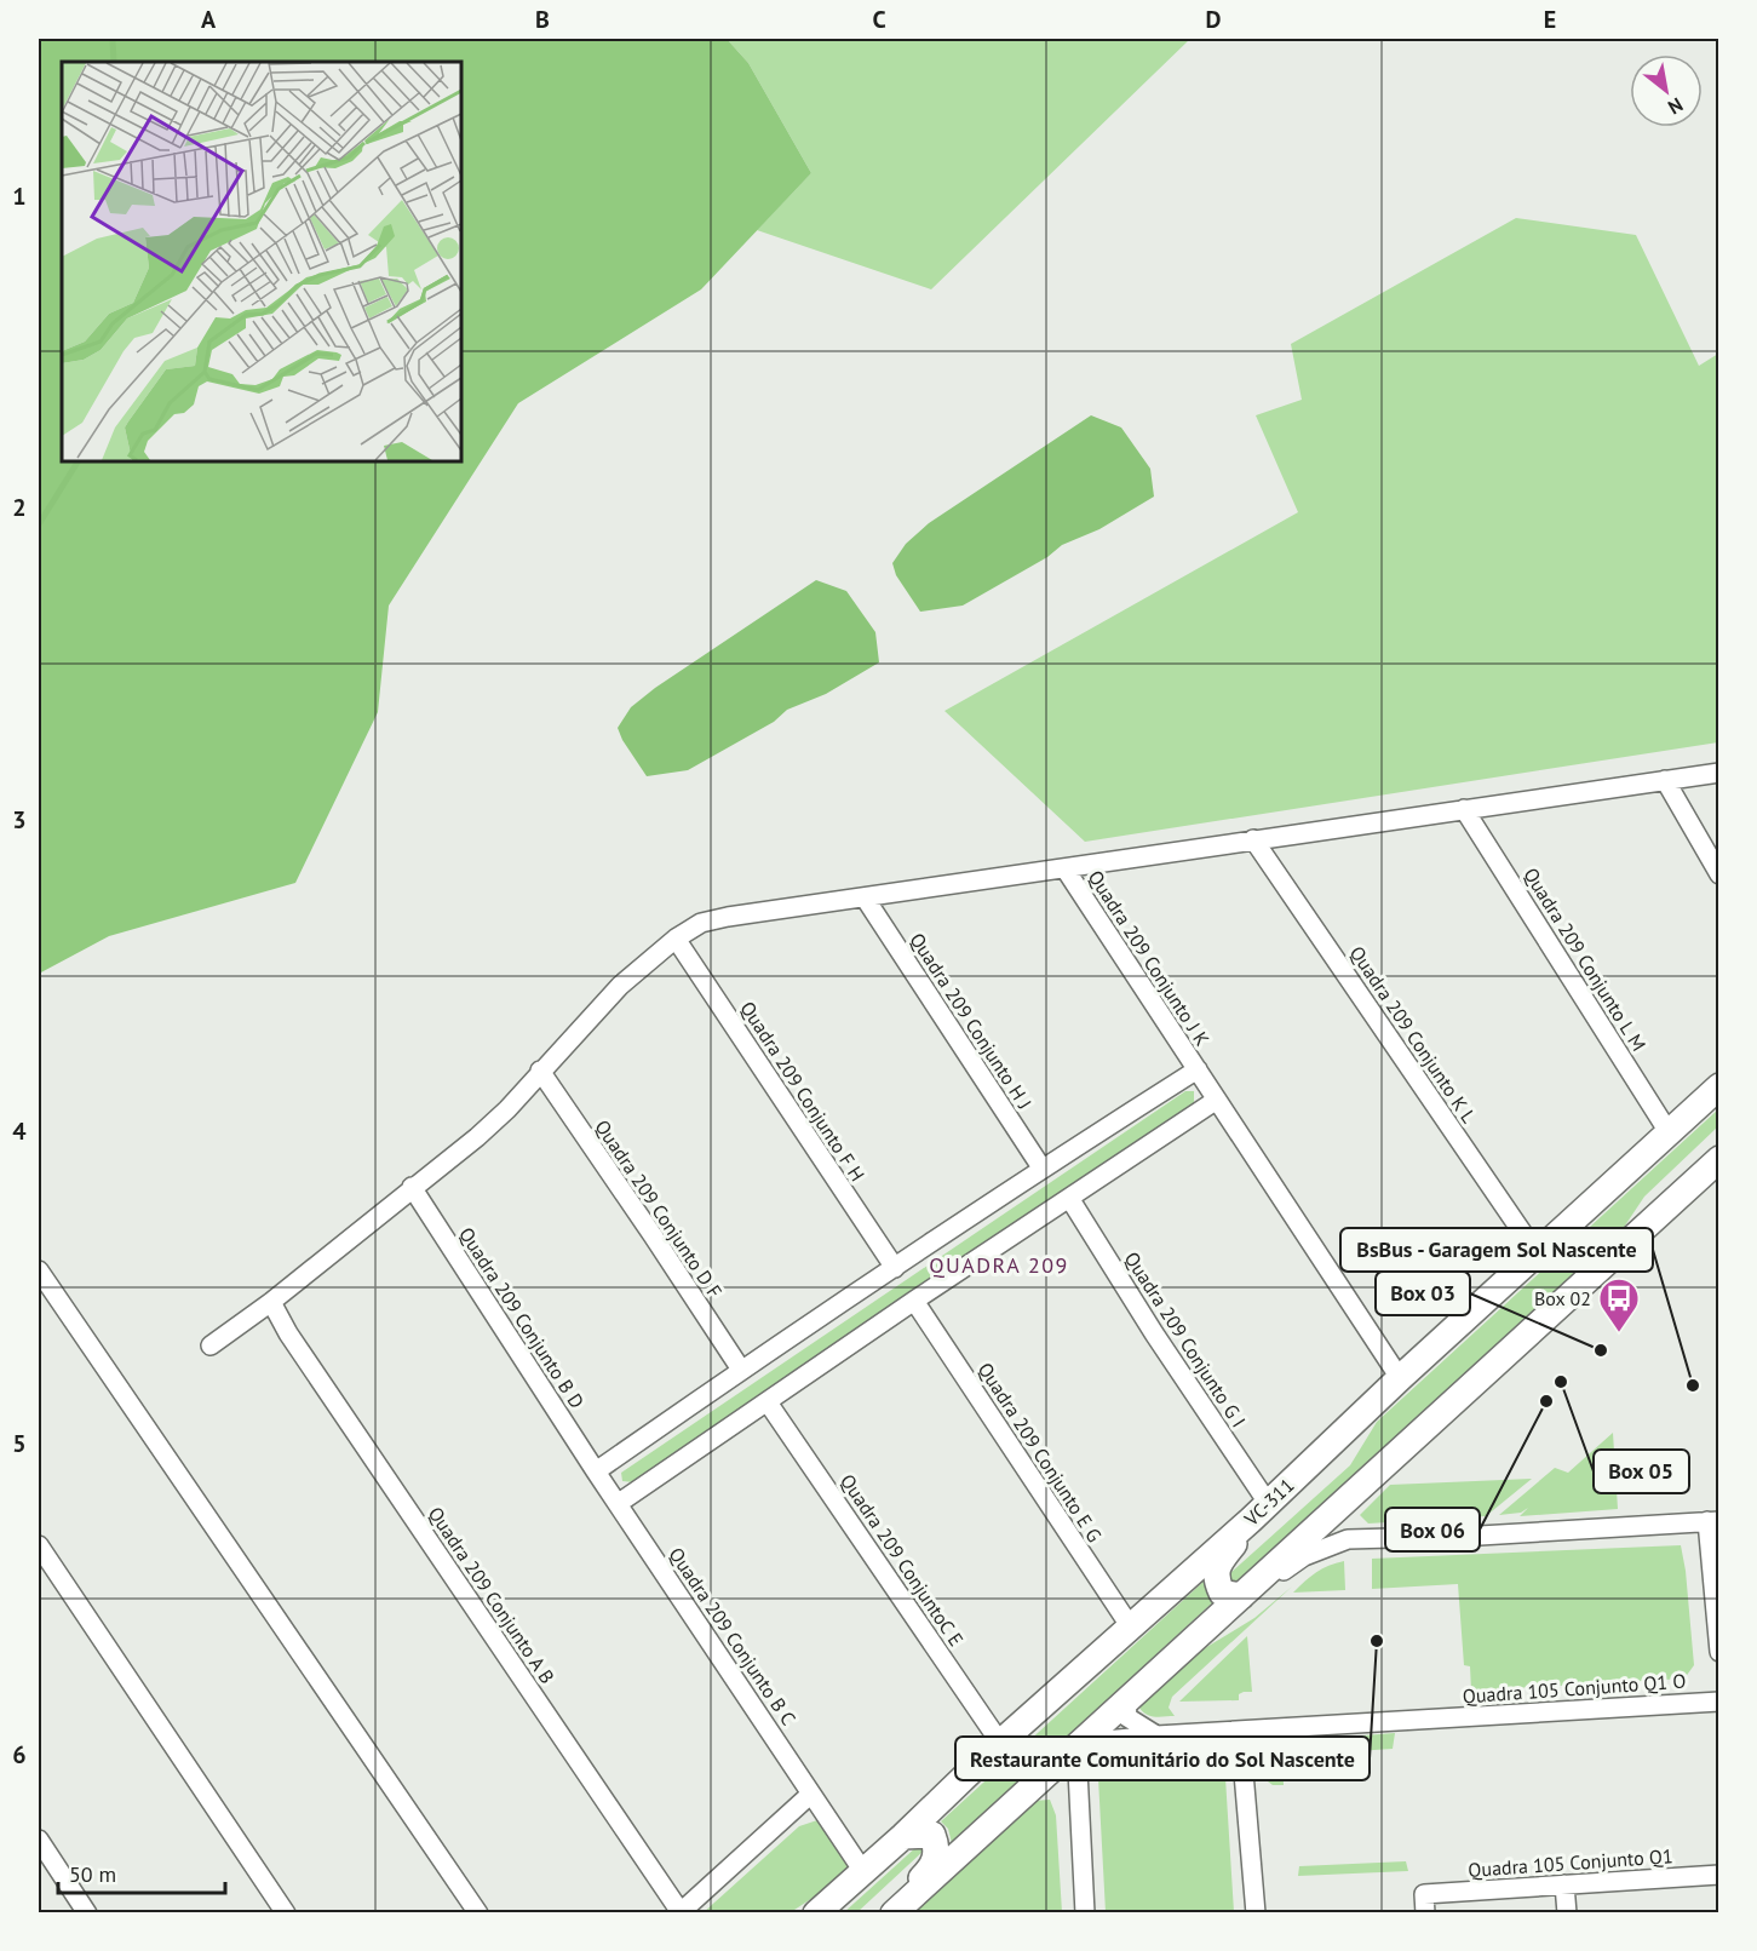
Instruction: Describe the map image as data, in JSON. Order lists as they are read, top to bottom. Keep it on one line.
{"streets":{"main road":["VC-311"],"street":["Quadra 209 Conjunto J K","Quadra 209 Conjunto L M","Quadra 209 Conjunto H J","Quadra 209 Conjunto K L","Quadra 209 Conjunto F H","Quadra 209 Conjunto D F","Quadra 209 Conjunto B D","Quadra 209 Conjunto G I","Quadra 209 Conjunto E G","Quadra 209 ConjuntoC E","Quadra 209 Conjunto A B","Quadra 209 Conjunto B C","Quadra 105 Conjunto Q1 O","Quadra 105 Conjunto Q1"]},"crossings":[["Quadra 209 Conjunto J K","VC-311"],["Quadra 209 Conjunto L M","VC-311"],["Quadra 209 Conjunto K L","VC-311"],["Quadra 209 Conjunto B D","Quadra 209 Conjunto B C"],["Quadra 209 Conjunto G I","VC-311"],["Quadra 209 Conjunto E G","VC-311"],["VC-311","Quadra 209 ConjuntoC E"],["VC-311","Quadra 209 Conjunto B C"]],"districts":["QUADRA 209"],"places":{"bus stop":["Box 02"],"other":["Box 03","Box 05","BsBus - Garagem Sol Nascente","Box 06","Restaurante Comunitário do Sol Nascente"]},"scale_bar":"50 m","north":"bottom right","grid":{"columns":["A","B","C","D","E"],"rows":["1","2","3","4","5","6"]}}
